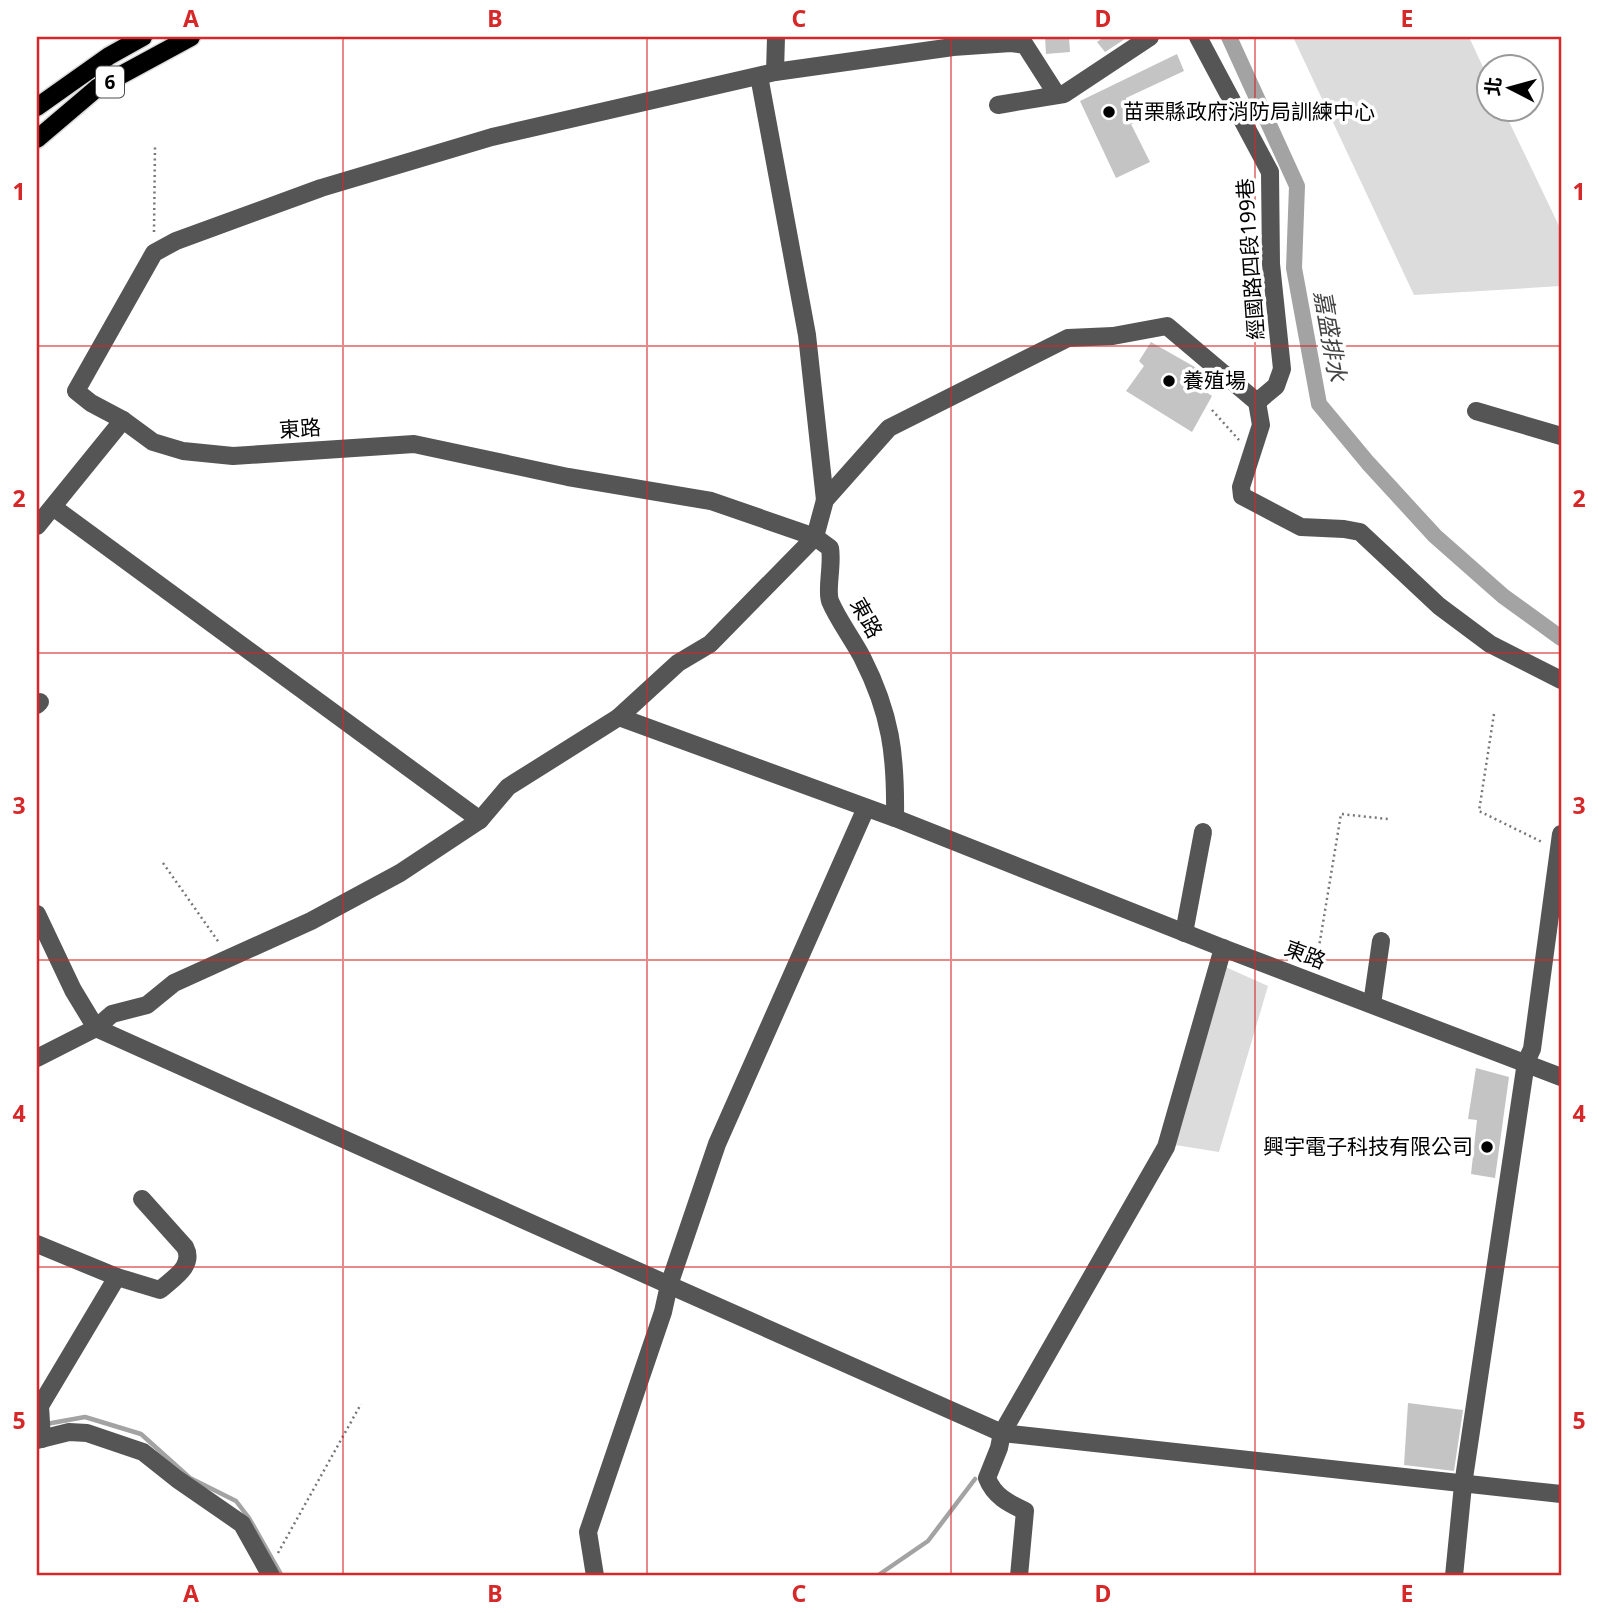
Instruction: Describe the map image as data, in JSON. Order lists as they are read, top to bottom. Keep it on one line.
{"streets":{"main road":["6"],"lane":["經國路四段199巷","東路"]},"water":["嘉盛排水"],"places":["苗栗縣政府消防局訓練中心","養殖場","興宇電子科技有限公司"],"north":"left","grid":{"columns":["A","B","C","D","E"],"rows":["1","2","3","4","5"]}}
